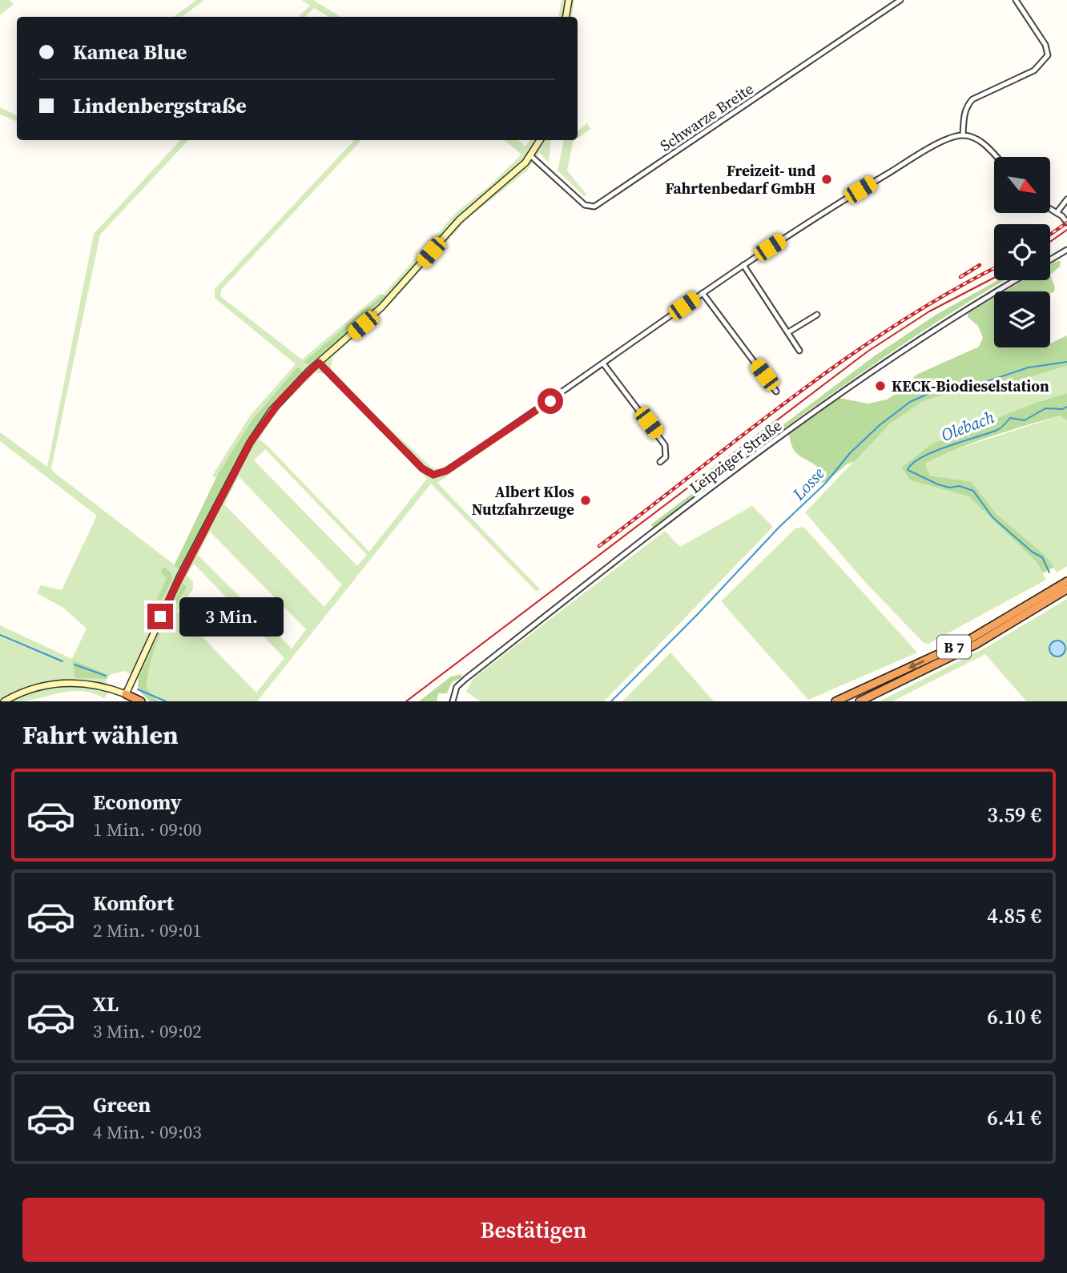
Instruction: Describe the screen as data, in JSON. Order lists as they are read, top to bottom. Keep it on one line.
{"streets":{"highway":["B 7"],"street":["Schwarze Breite","Leipziger Straße"]},"water":["Olebach","Losse"],"places":["Freizeit- und Fahrtenbedarf GmbH","KECK-Biodieselstation","Albert Klos Nutzfahrzeuge"],"north":"bottom right","page":{"banner":["Kamea Blue","Lindenbergstraße"],"bubble":"3 Min.","heading":"Fahrt wählen","list":[{"name":"Economy","note":"1 Min. · 09:00","value":"3.59 €"},{"name":"Komfort","note":"2 Min. · 09:01","value":"4.85 €"},{"name":"XL","note":"3 Min. · 09:02","value":"6.10 €"},{"name":"Green","note":"4 Min. · 09:03","value":"6.41 €"}],"buttons":"Bestätigen"}}
